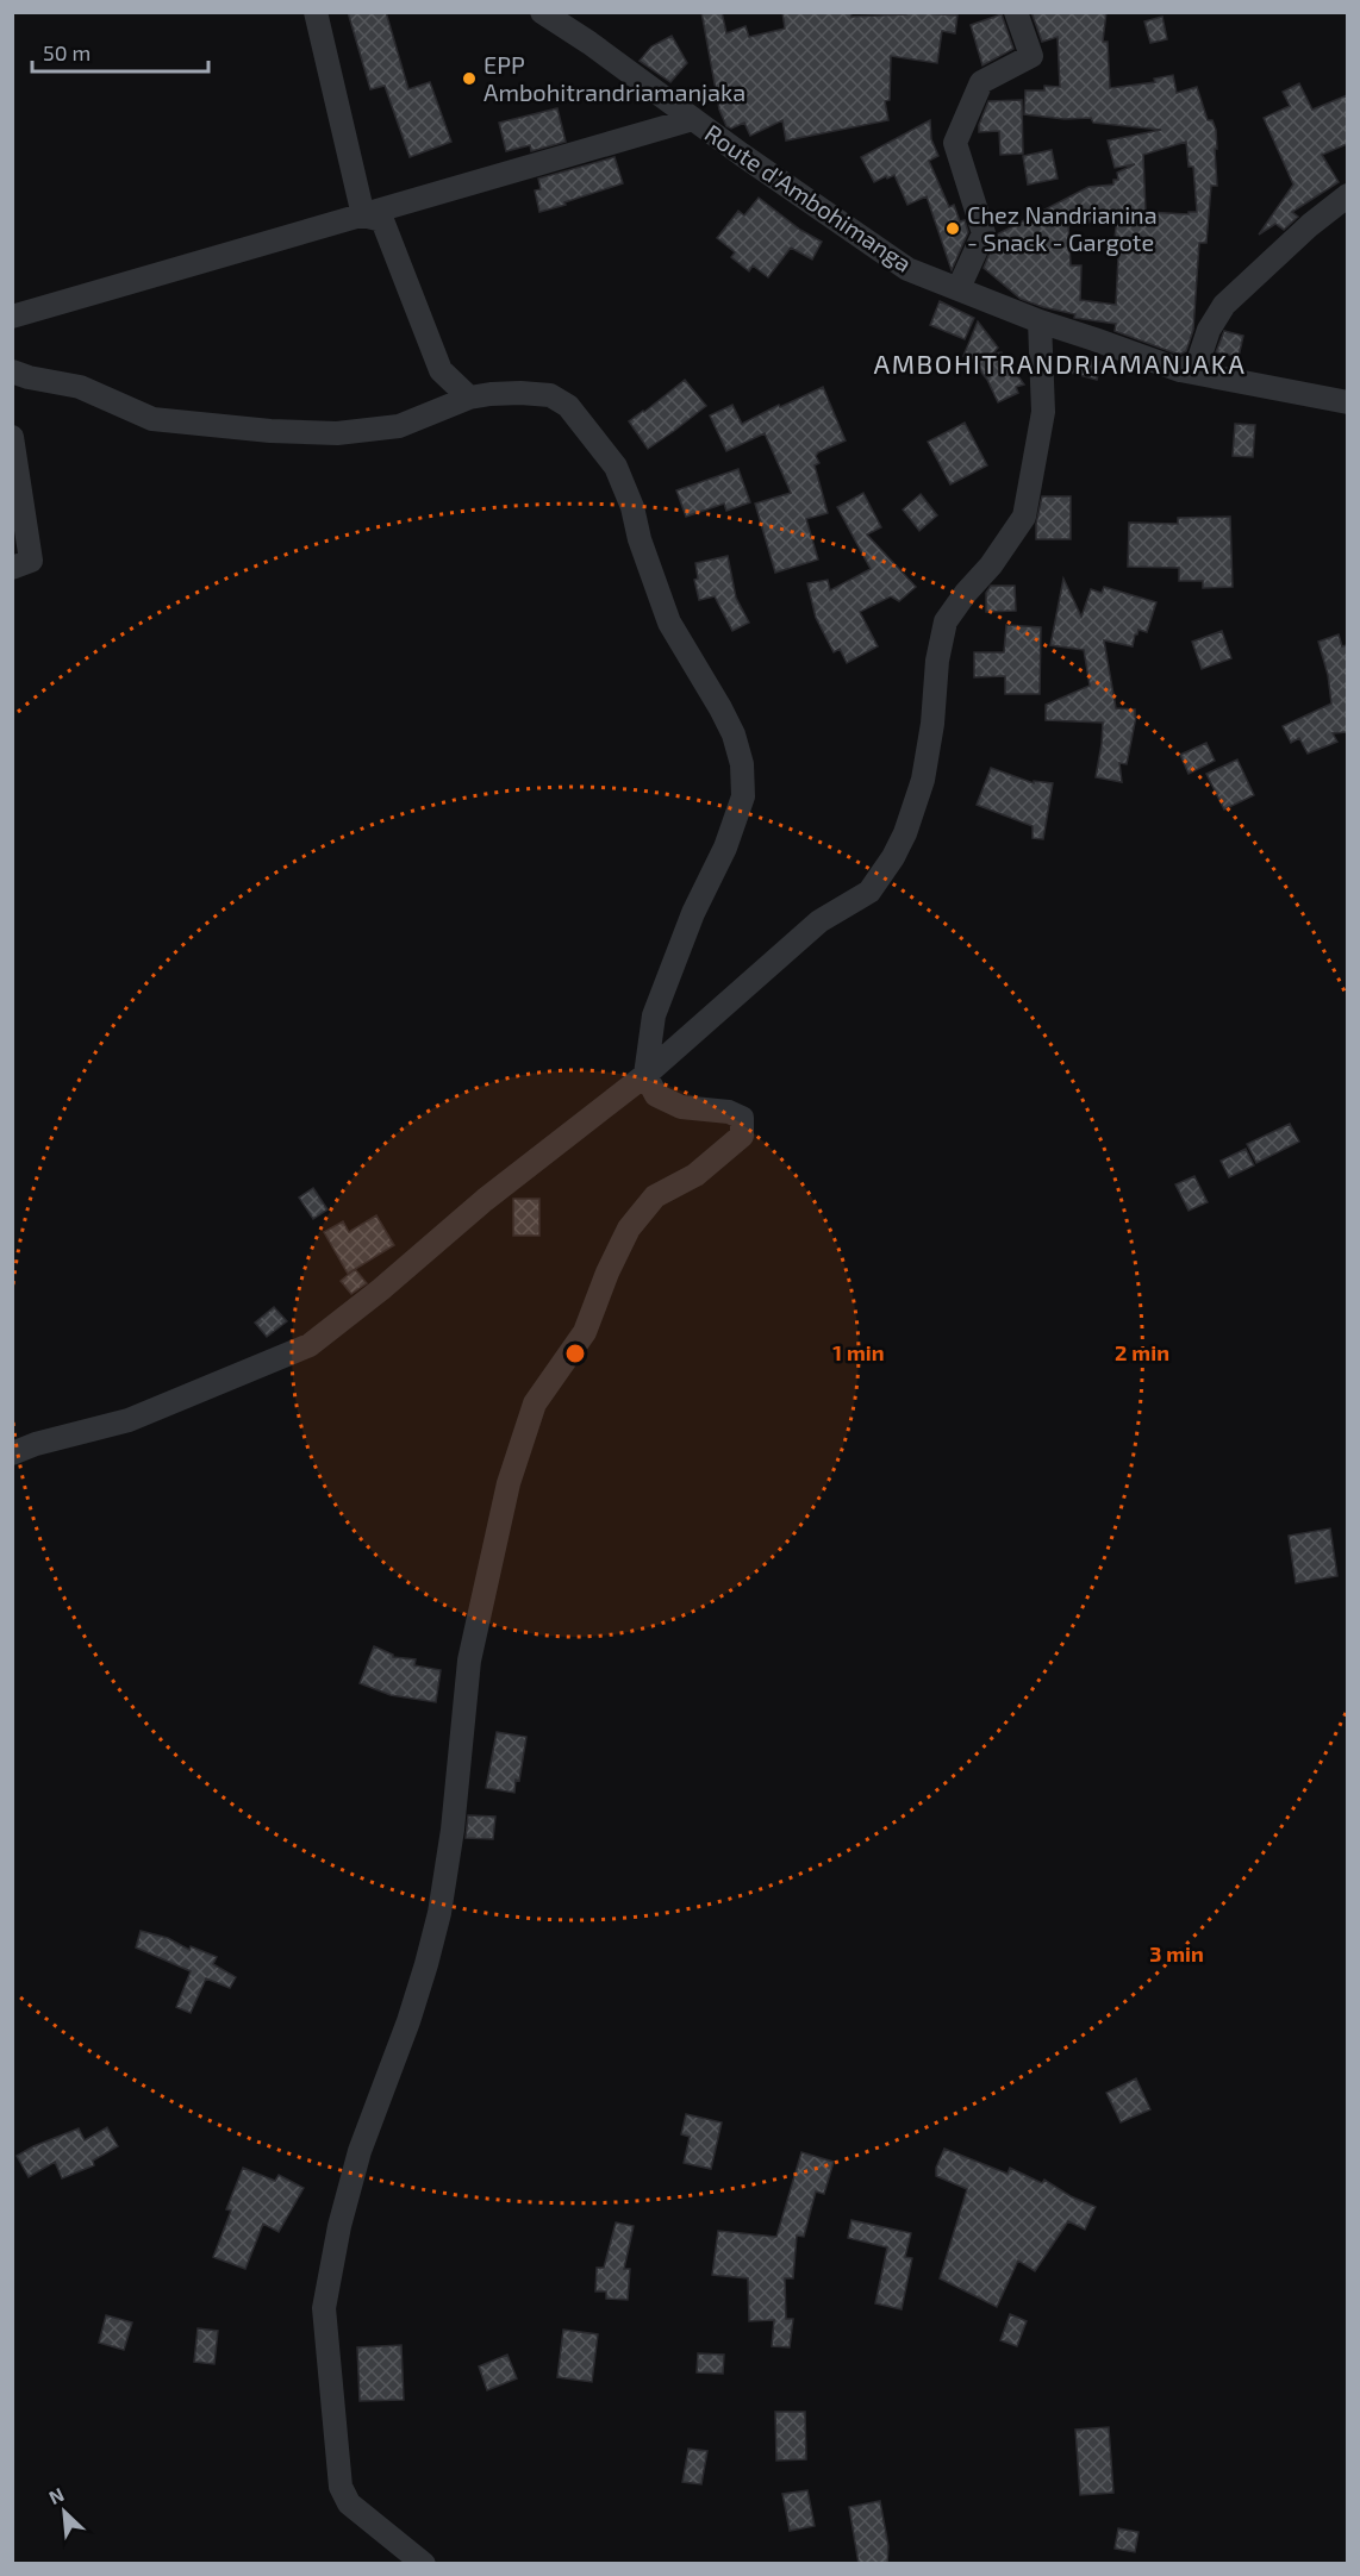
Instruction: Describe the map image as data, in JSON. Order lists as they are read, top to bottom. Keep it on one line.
{"streets":{"street":["Route d'Ambohimanga"]},"districts":["AMBOHITRANDRIAMANJAKA"],"places":["EPP Ambohitrandriamanjaka","Chez Nandrianina - Snack - Gargote"],"scale_bar":"50 m","north":"top left","rings":["1 min","2 min","3 min"]}
